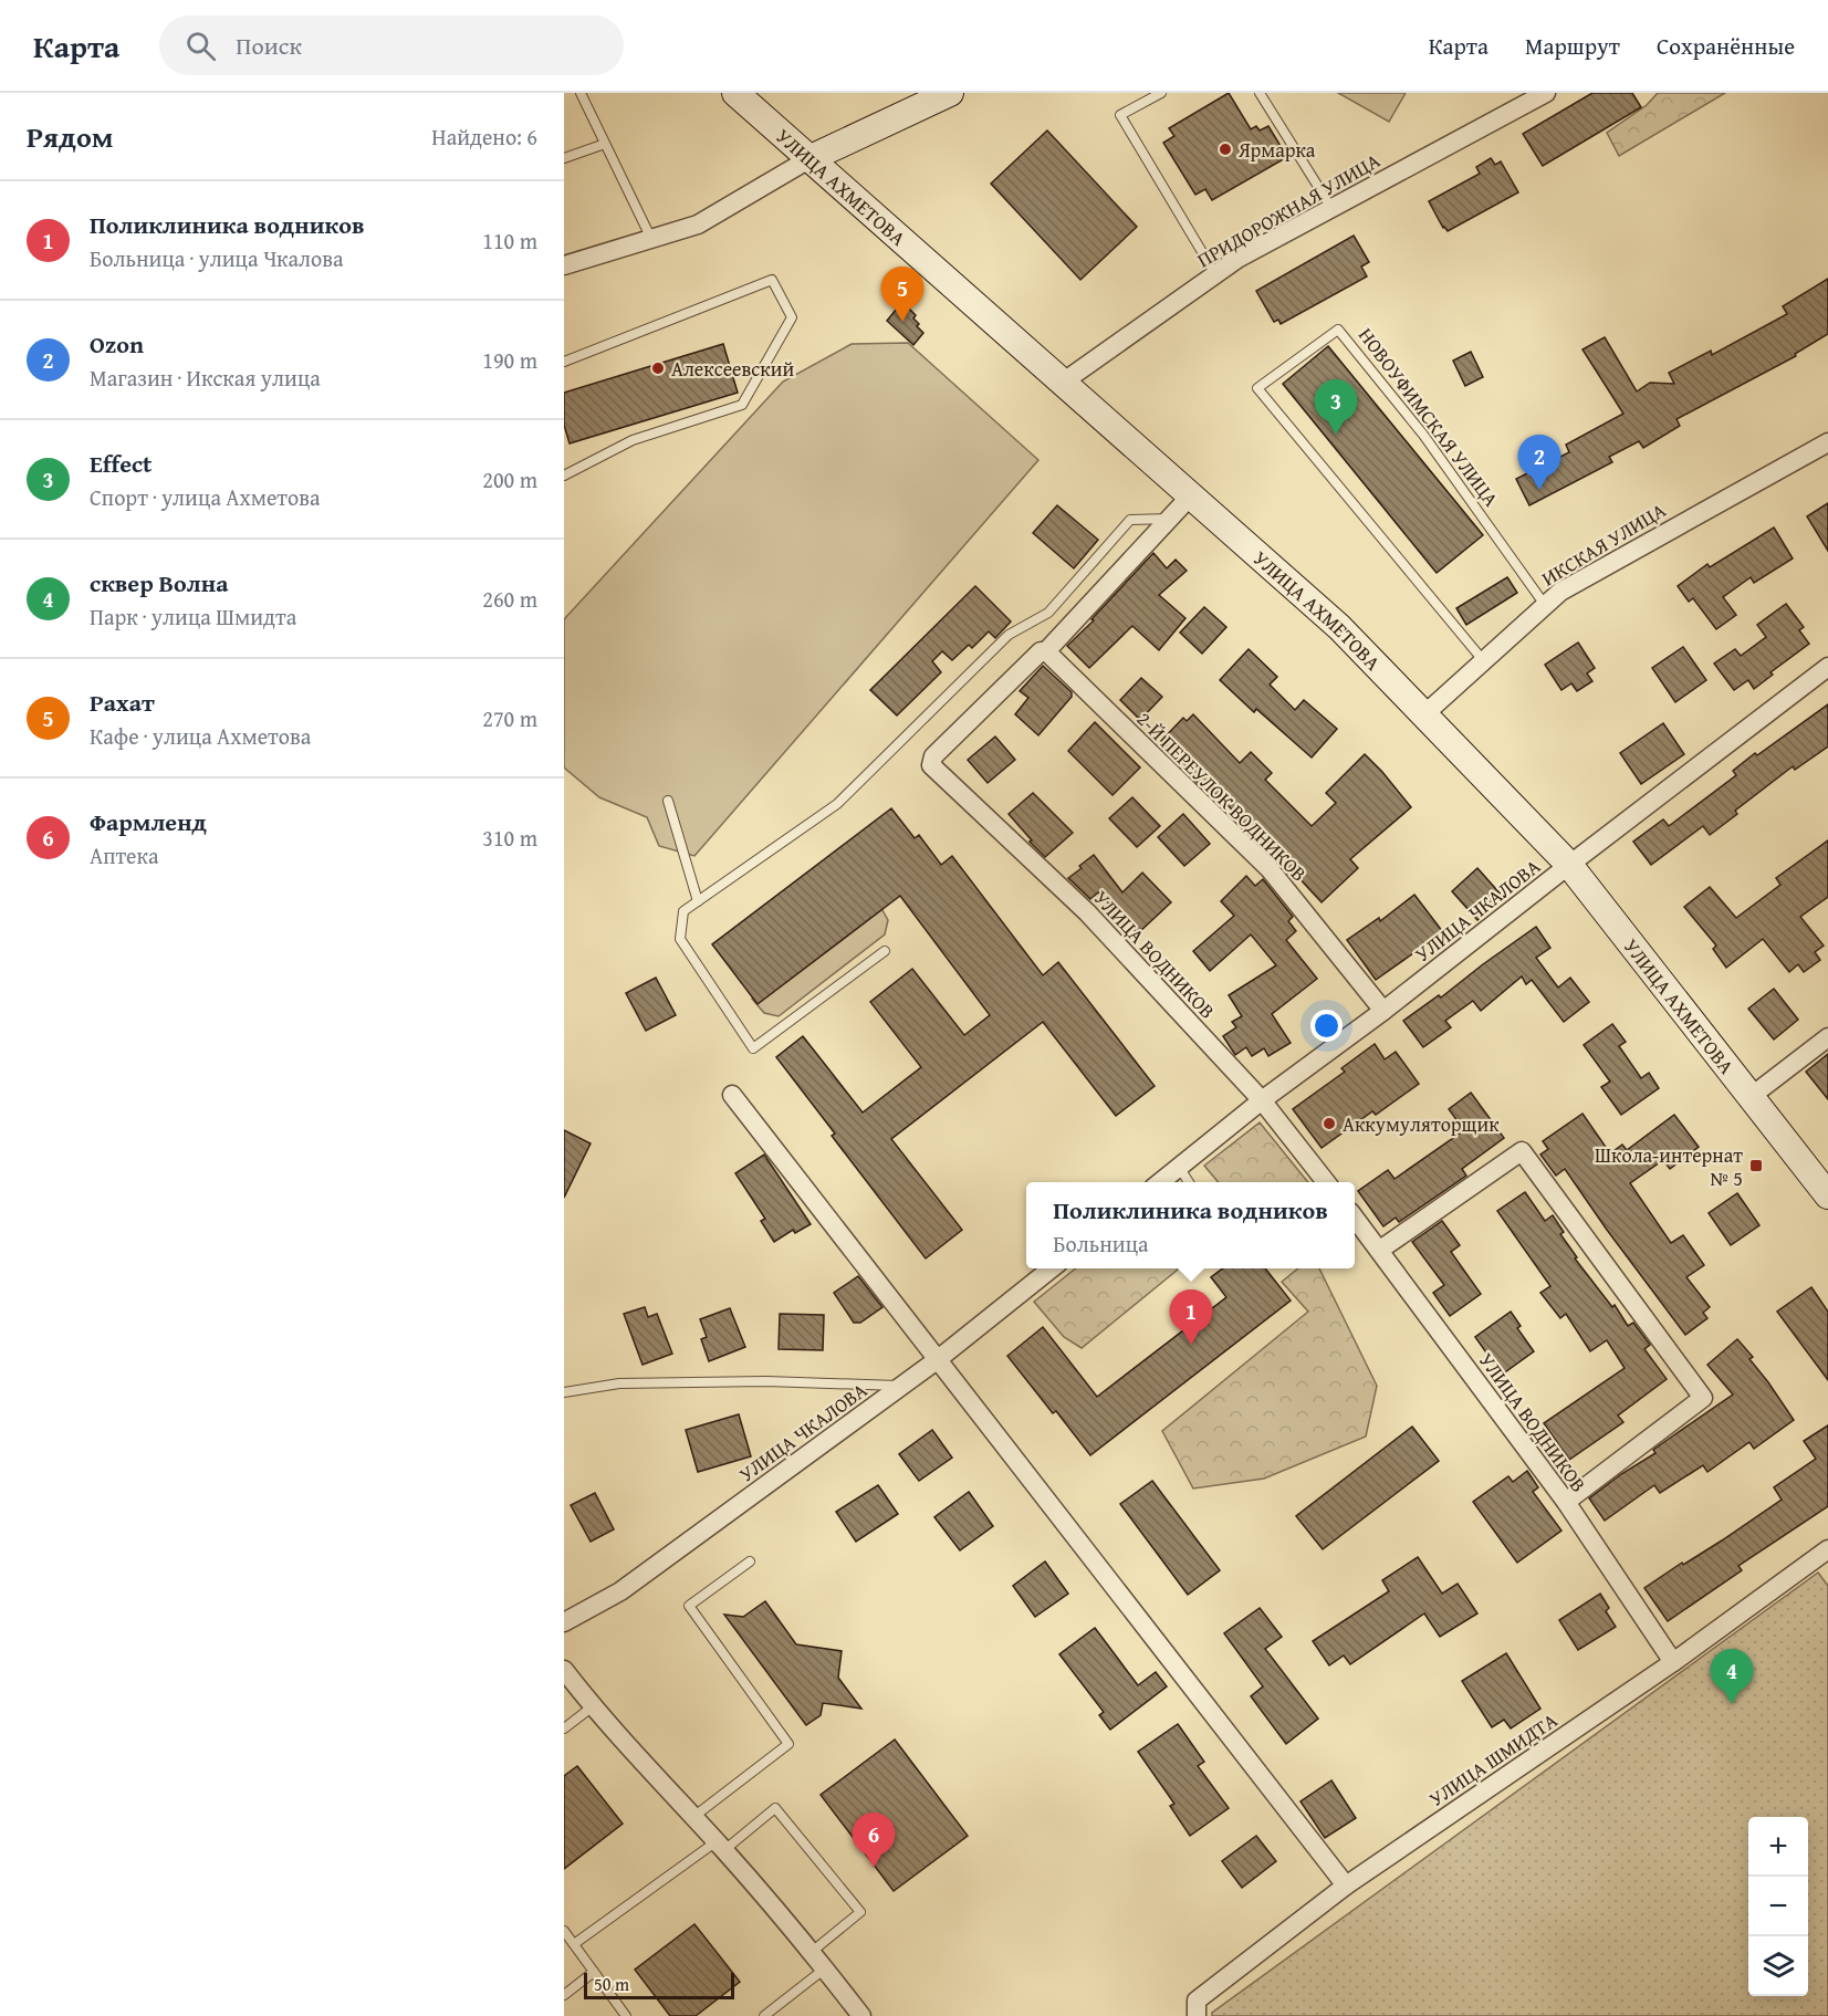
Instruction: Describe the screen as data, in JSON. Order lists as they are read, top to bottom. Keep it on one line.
{"streets":{"main road":["УЛИЦА АХМЕТОВА"],"street":["ПРИДОРОЖНАЯ УЛИЦА","ИКСКАЯ УЛИЦА","2-Й ПЕРЕУЛОК ВОДНИКОВ","УЛИЦА ЧКАЛОВА","УЛИЦА ВОДНИКОВ","УЛИЦА ШМИДТА"],"lane":["НОВОУФИМСКАЯ УЛИЦА"]},"crossings":[["УЛИЦА АХМЕТОВА","ПРИДОРОЖНАЯ УЛИЦА"],["УЛИЦА АХМЕТОВА","ИКСКАЯ УЛИЦА"],["УЛИЦА АХМЕТОВА","УЛИЦА ЧКАЛОВА"],["НОВОУФИМСКАЯ УЛИЦА","ИКСКАЯ УЛИЦА"],["2-Й ПЕРЕУЛОК ВОДНИКОВ","УЛИЦА ЧКАЛОВА"],["2-Й ПЕРЕУЛОК ВОДНИКОВ","УЛИЦА ВОДНИКОВ"],["УЛИЦА ЧКАЛОВА","УЛИЦА ВОДНИКОВ"],["УЛИЦА ВОДНИКОВ","УЛИЦА ШМИДТА"]],"places":{"other":["Ярмарка","Алексеевский","Аккумуляторщик"],"transit":["Школа-интернат № 5"]},"scale_bar":"50 m","page":{"header":"Карта","search":"Поиск","nav":["Карта","Маршрут","Сохранённые"],"heading":["Рядом","Найдено: 6"],"list":[{"mark":"1","name":"Поликлиника водников","note":"Больница · улица Чкалова","value":"110 m"},{"mark":"2","name":"Ozon","note":"Магазин · Икская улица","value":"190 m"},{"mark":"3","name":"Effect","note":"Спорт · улица Ахметова","value":"200 m"},{"mark":"4","name":"сквер Волна","note":"Парк · улица Шмидта","value":"260 m"},{"mark":"5","name":"Рахат","note":"Кафе · улица Ахметова","value":"270 m"},{"mark":"6","name":"Фармленд","note":"Аптека","value":"310 m"}],"pins":["5","3","2","1","4","6"],"popup":["Поликлиника водников","Больница"],"map_buttons":["+","−"],"scale":"50 m"}}
